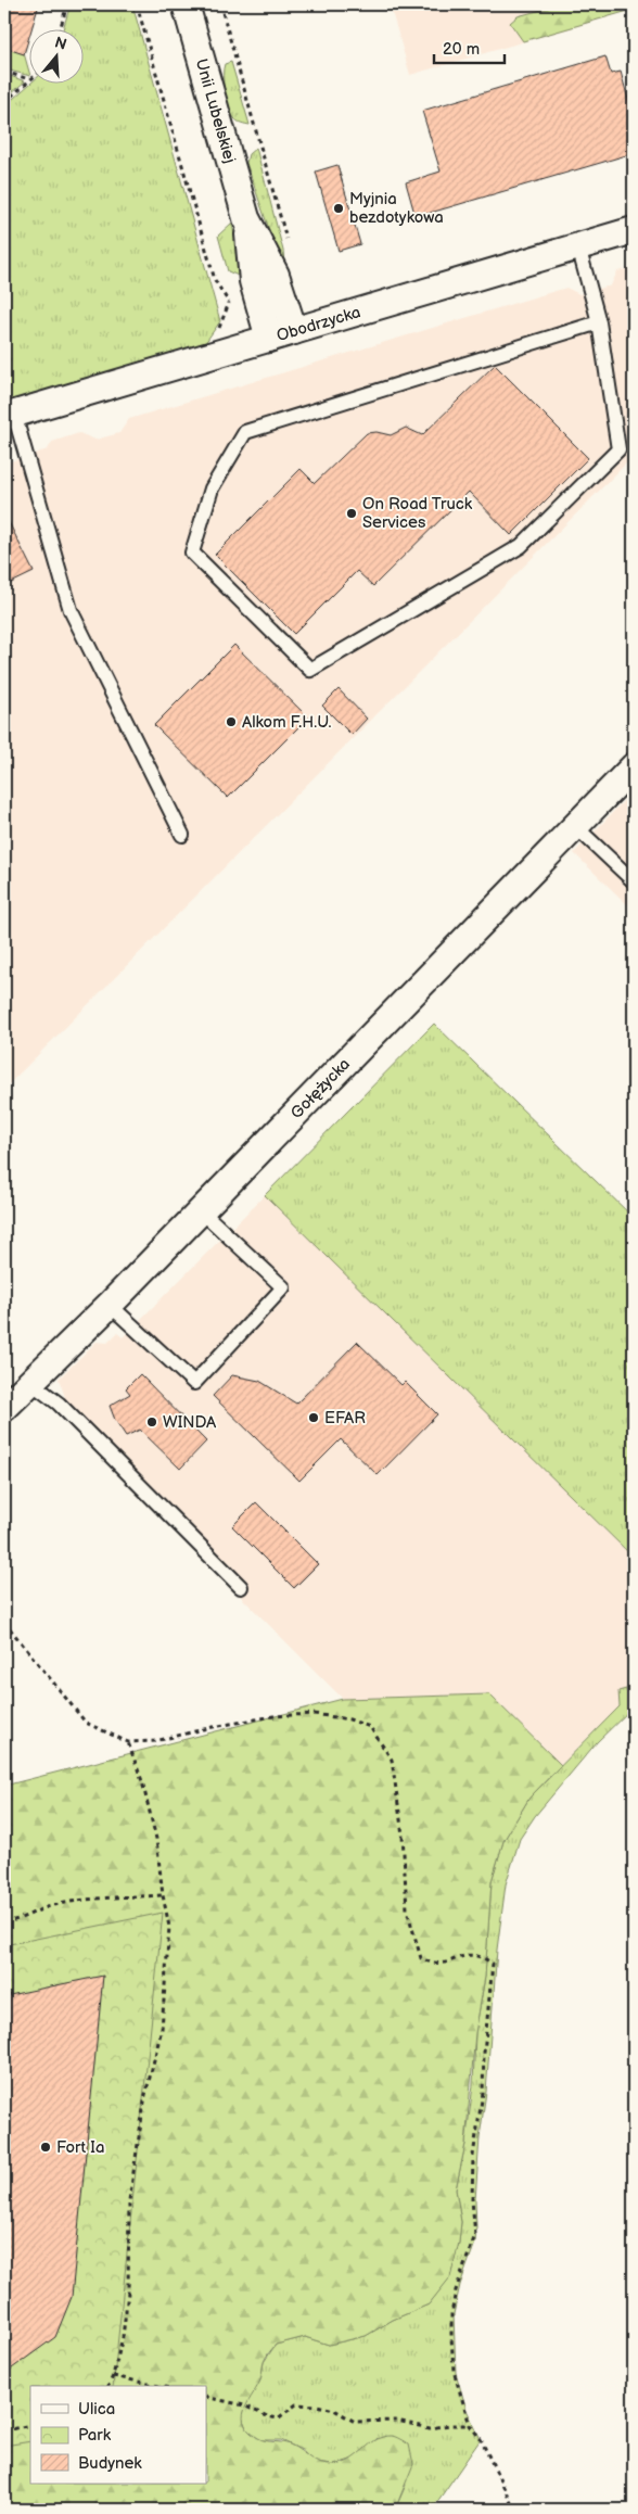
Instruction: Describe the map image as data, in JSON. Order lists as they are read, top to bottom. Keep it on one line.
{"streets":{"street":["Unii Lubelskiej","Obodrzycka","Gołężycka"]},"crossings":[["Unii Lubelskiej","Obodrzycka"]],"places":["Myjnia bezdotykowa","On Road Truck Services","Alkom F.H.U.","EFAR","WINDA","Fort Ia"],"legend":["Ulica","Park","Budynek"],"scale_bar":"20 m","north":"top"}
